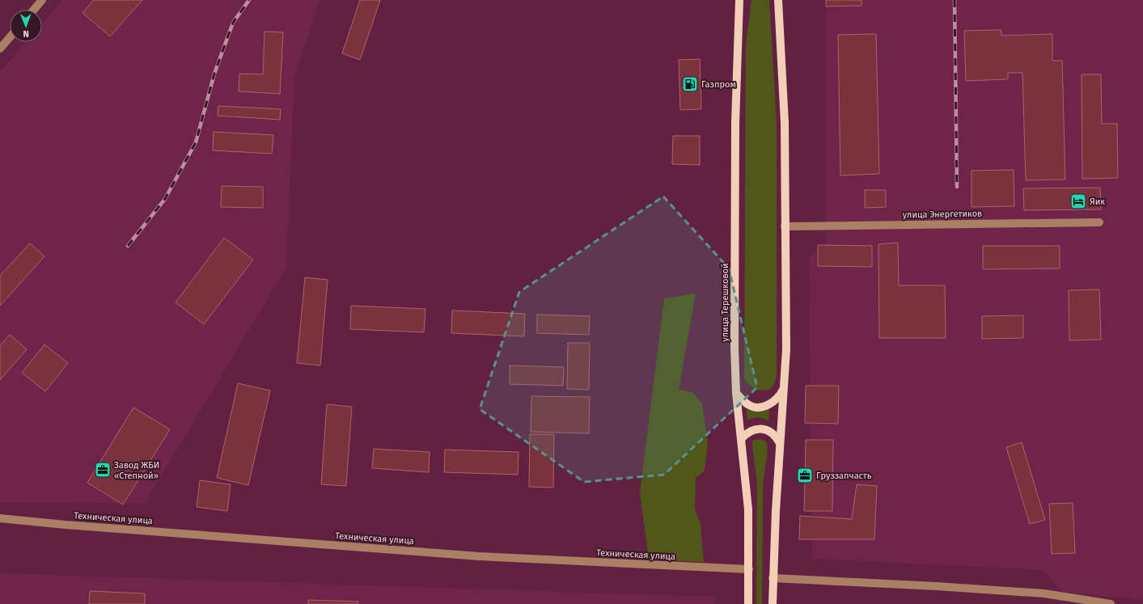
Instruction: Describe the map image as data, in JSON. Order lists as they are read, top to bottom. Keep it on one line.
{"streets":{"main road":["улица Терешковой"],"street":["улица Энергетиков","Техническая улица"]},"crossings":[["улица Терешковой","Техническая улица"]],"places":{"fuel station":["Газпром"],"hotel":["Яик"],"office":["Завод ЖБИ «Степной»","Груззапчасть"]},"north":"bottom"}
